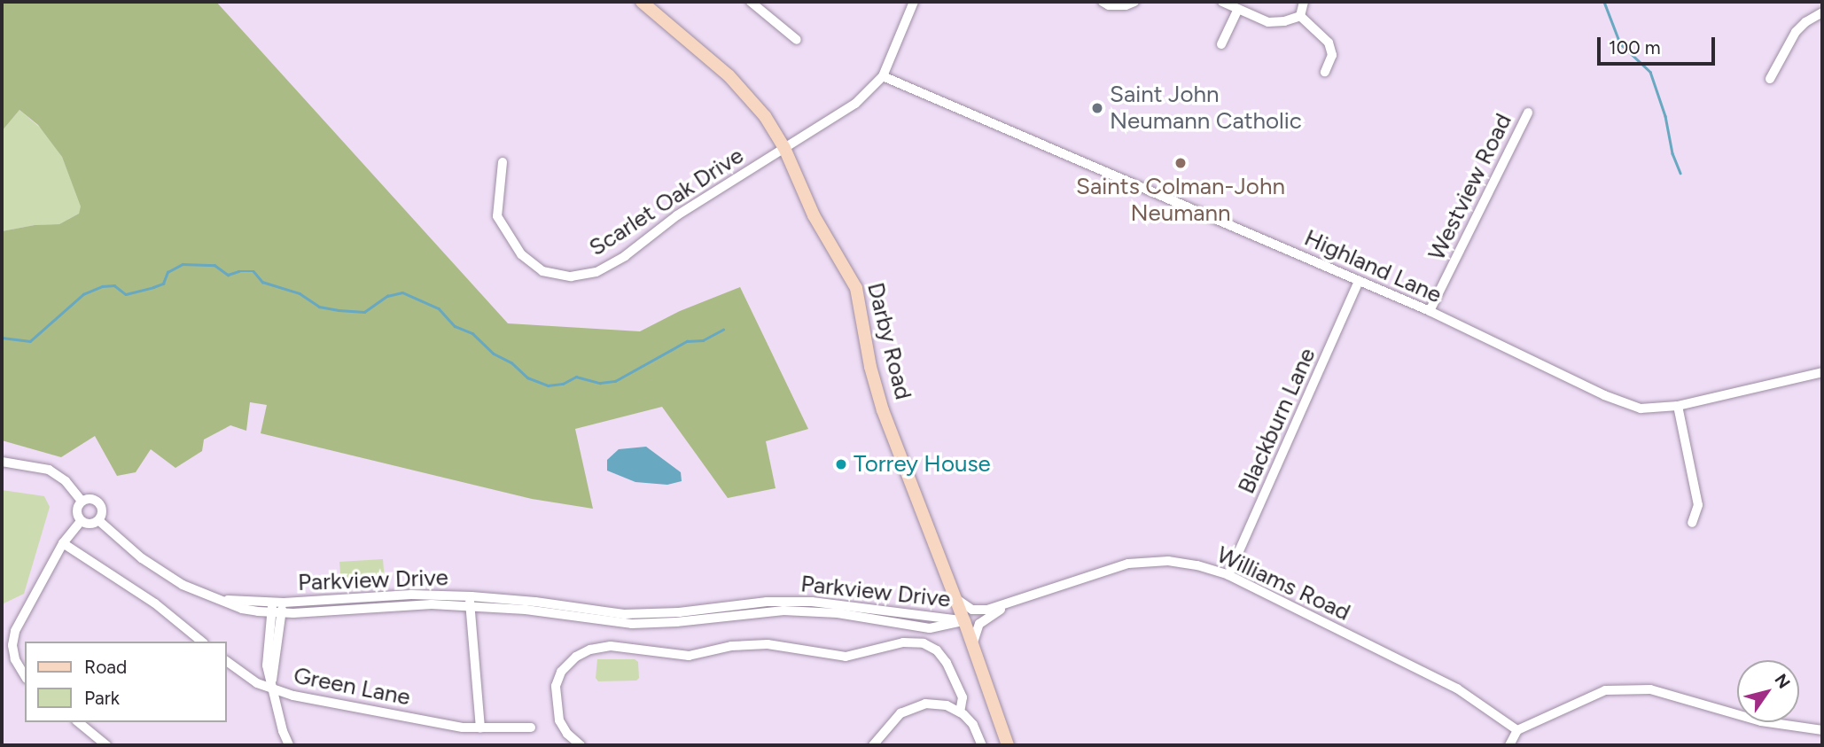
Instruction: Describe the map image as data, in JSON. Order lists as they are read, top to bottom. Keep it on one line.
{"streets":{"main road":["Darby Road"],"street":["Westview Road","Scarlet Oak Drive","Highland Lane","Blackburn Lane","Parkview Drive","Williams Road","Green Lane"]},"crossings":[["Westview Road","Highland Lane"],["Scarlet Oak Drive","Highland Lane"],["Scarlet Oak Drive","Darby Road"],["Highland Lane","Blackburn Lane"],["Darby Road","Parkview Drive"],["Darby Road","Williams Road"],["Blackburn Lane","Williams Road"]],"places":["Saint John Neumann Catholic","Saints Colman-John Neumann","Torrey House"],"legend":["Road","Park"],"scale_bar":"100 m","north":"top right"}
